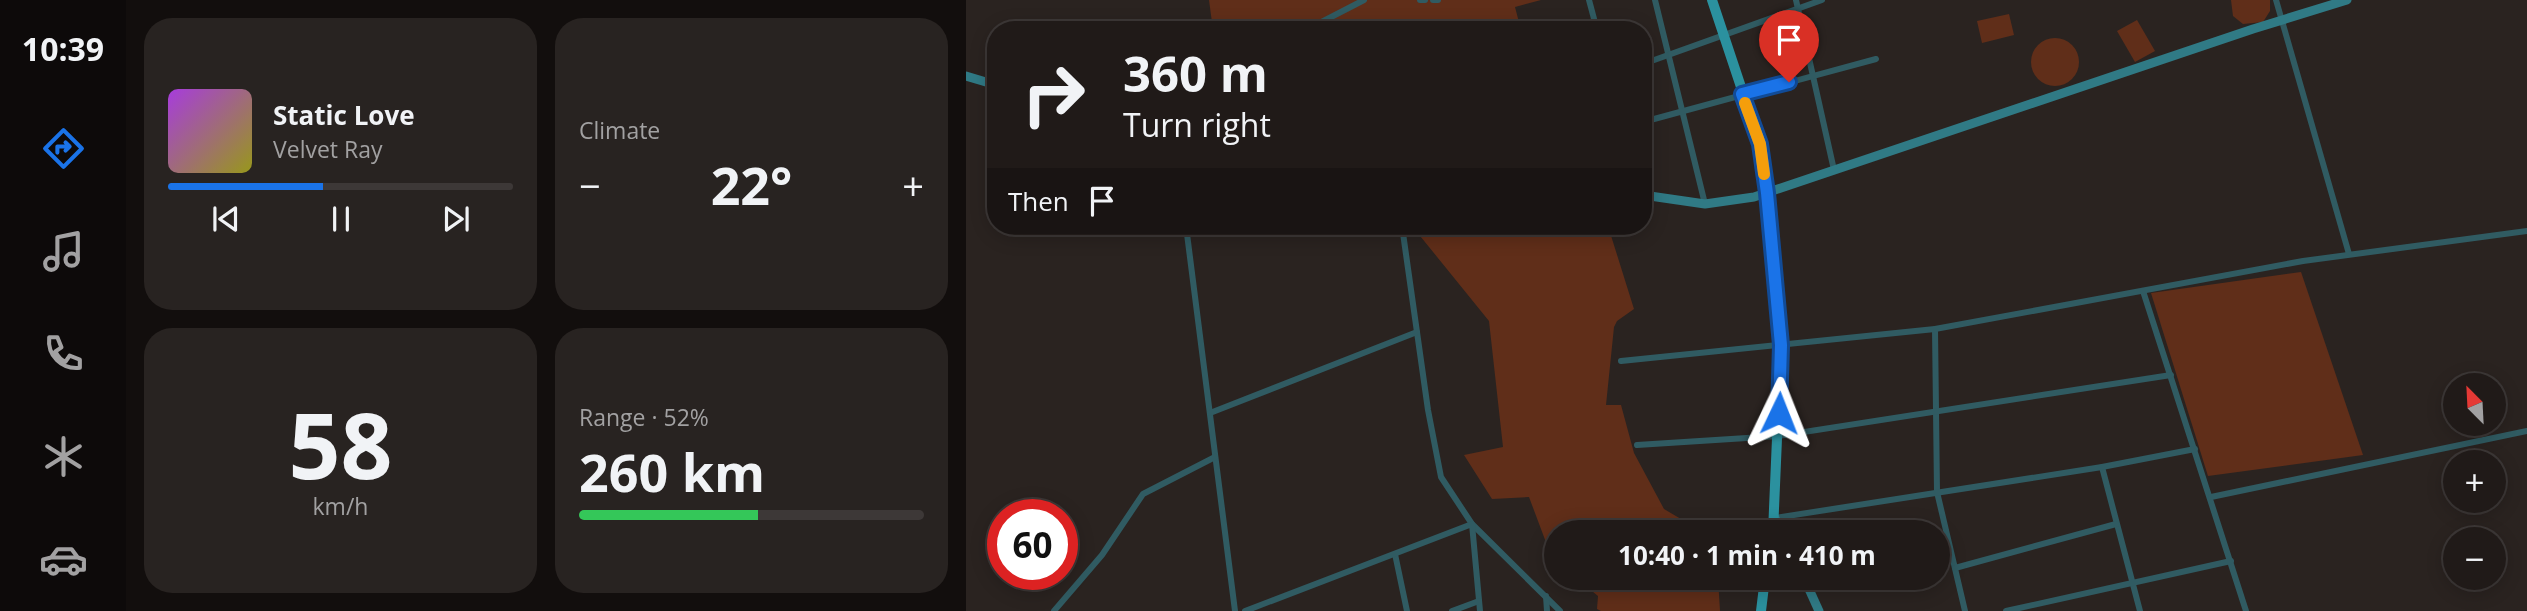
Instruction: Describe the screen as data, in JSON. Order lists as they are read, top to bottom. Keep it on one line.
{"north":"top left","page":{"tabs":"10:39","tile":["Climate",["58","km/h"],["Range · 52%","260 km"]],"turn":["360 m","Turn right"],"song":["Static Love","Velvet Ray"],"heat":["−","22°","+"],"then":"Then","map_buttons":["+","−"],"limit":"60","trip":"10:40 · 1 min · 410 m"}}
